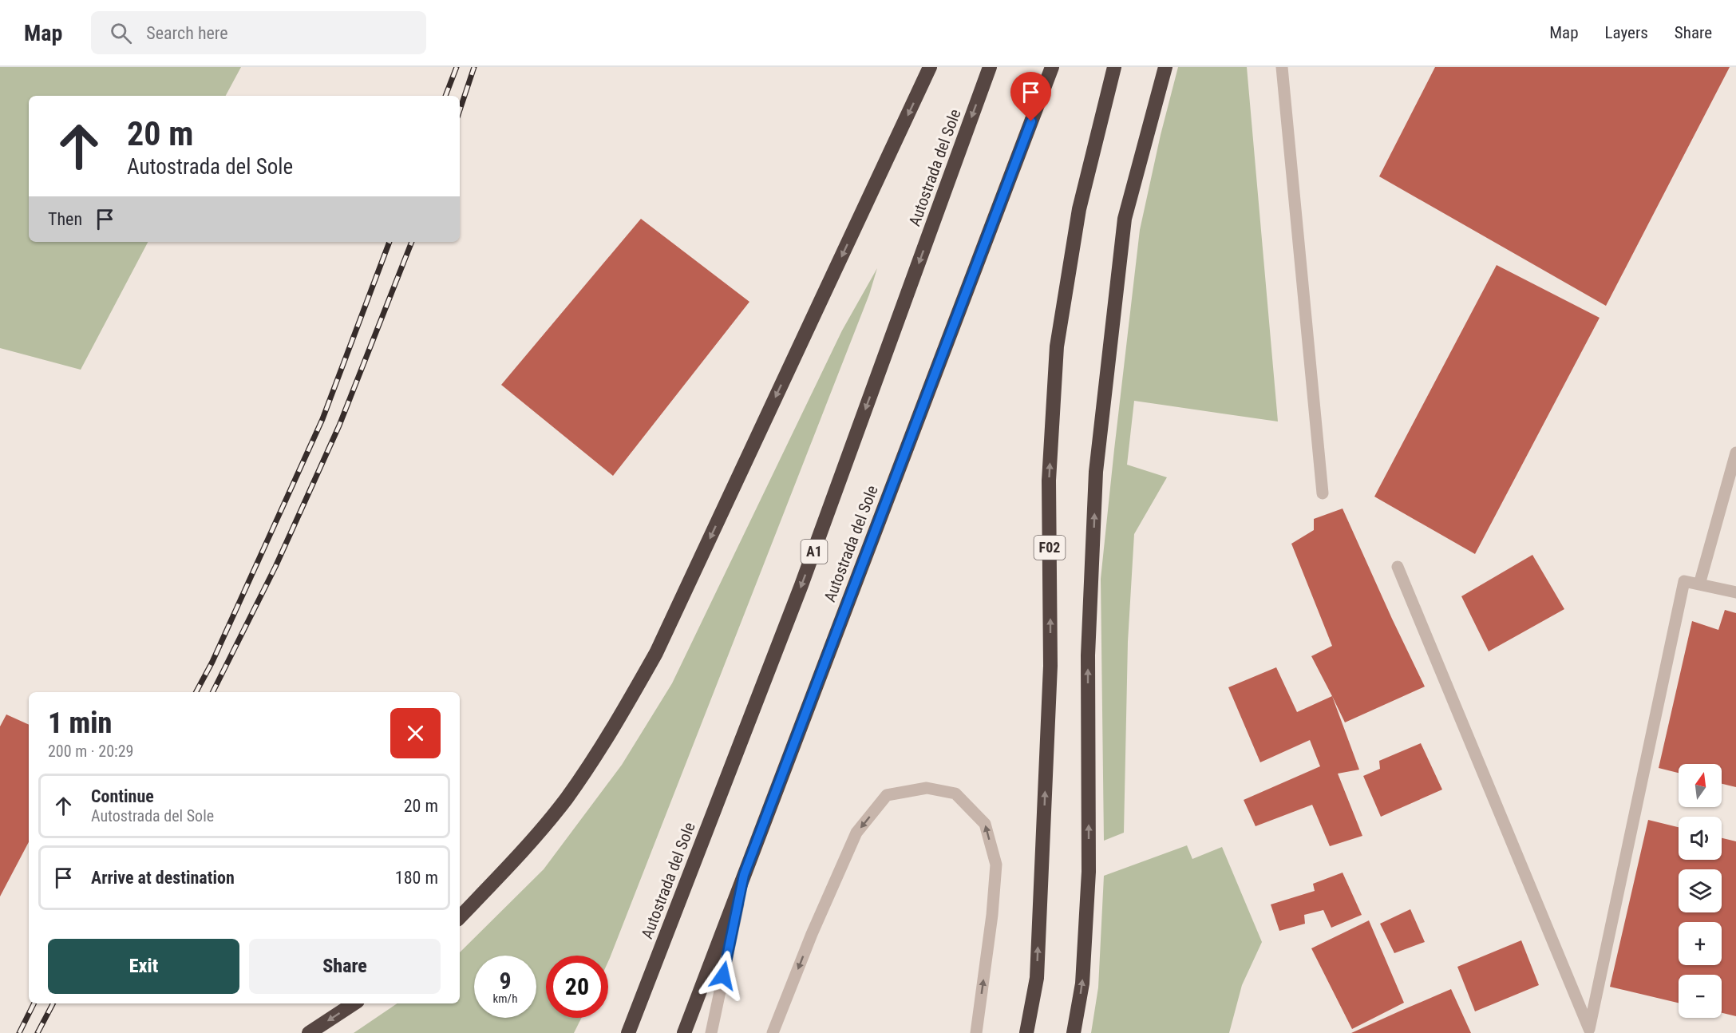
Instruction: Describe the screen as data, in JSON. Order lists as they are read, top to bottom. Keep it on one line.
{"streets":{"highway":["Autostrada del Sole","F02","A1"]},"north":"top","page":{"header":"Map","search":"Search here","nav":["Map","Layers","Share"],"turn":["20 m","Autostrada del Sole"],"then":"Then","heading":["1 min","200 m · 20:29"],"map_buttons":["+","−"],"list":[{"name":"Continue","note":"Autostrada del Sole","value":"20 m"},{"name":"Arrive at destination","value":"180 m"}],"buttons":["Exit","Share"],"speed":"9 km/h","limit":"20"}}
